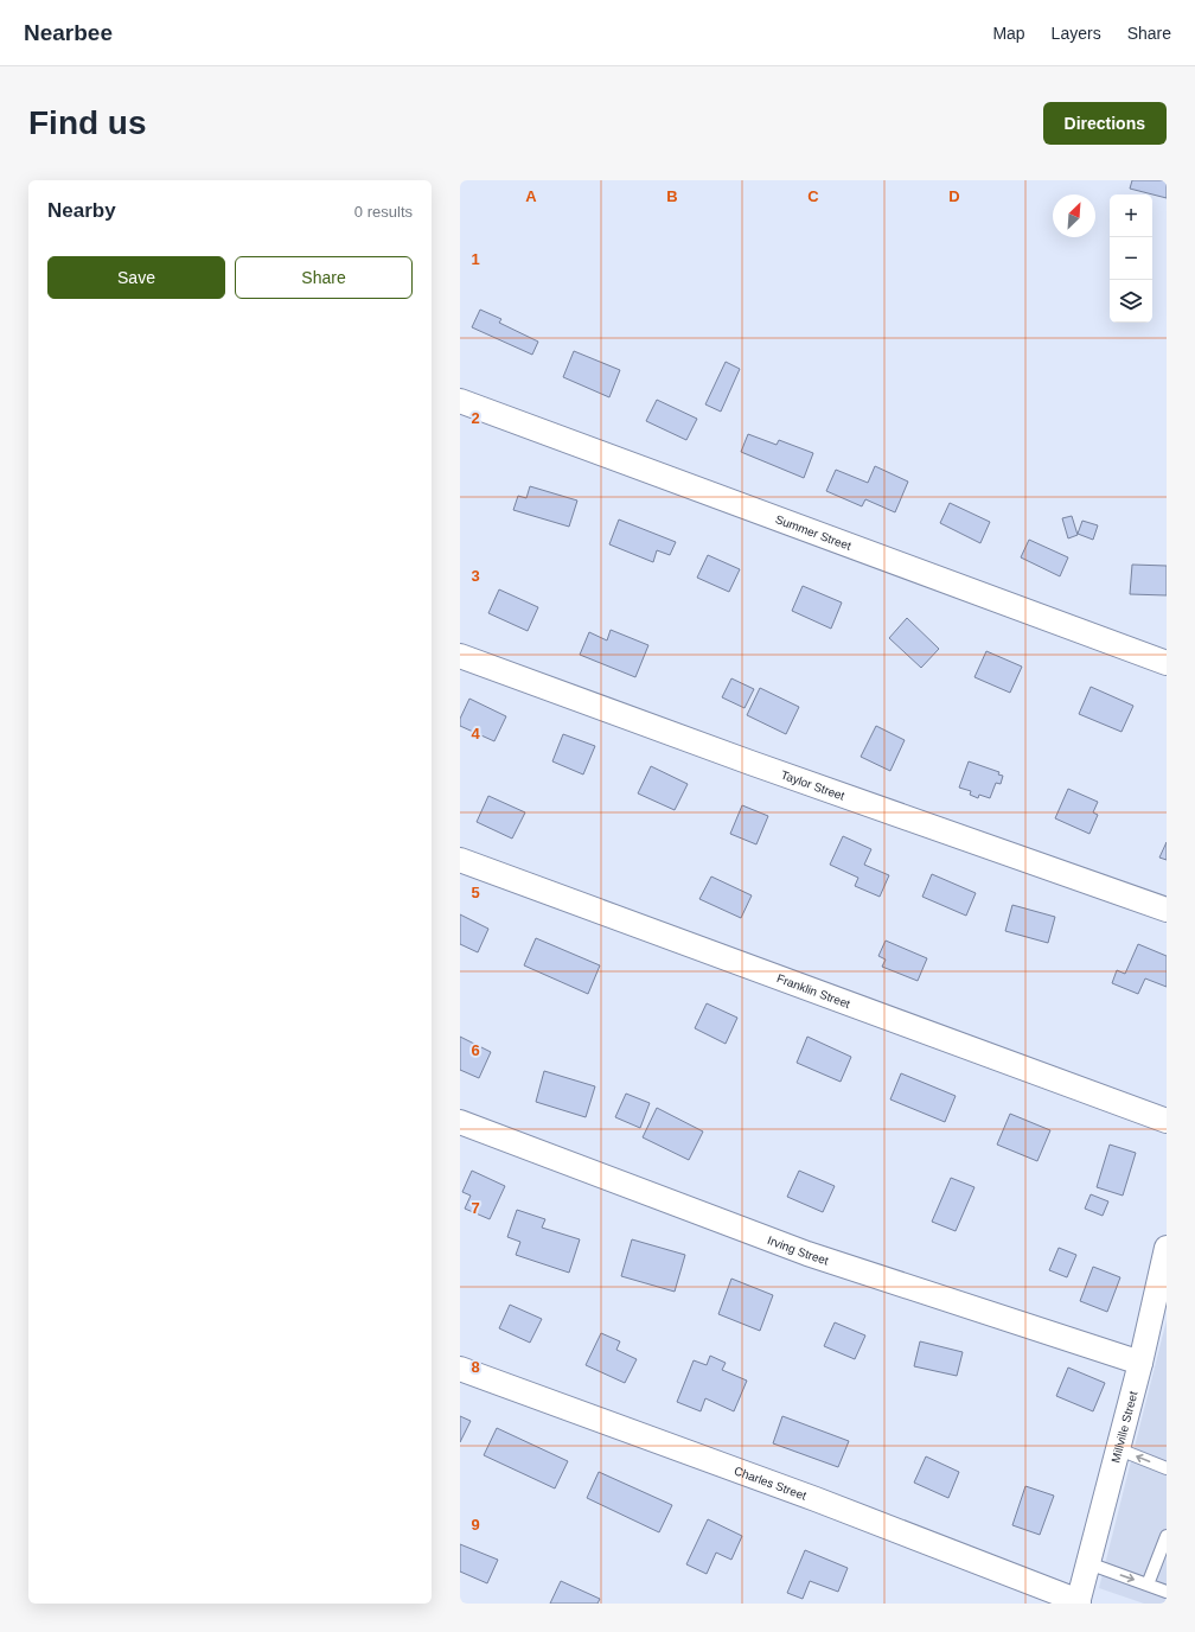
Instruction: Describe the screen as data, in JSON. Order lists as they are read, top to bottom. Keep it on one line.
{"streets":{"street":["Summer Street","Taylor Street","Franklin Street","Irving Street","Millville Street","Charles Street"]},"crossings":[["Irving Street","Millville Street"],["Millville Street","Charles Street"]],"north":"top right","page":{"header":"Nearbee","nav":["Map","Layers","Share"],"buttons":["Directions",["Save","Share"]],"title":"Find us","heading":["Nearby","0 results"],"map_buttons":["+","−"]},"grid":{"columns":["A","B","C","D"],"rows":["1","2","3","4","5","6","7","8","9"]}}
